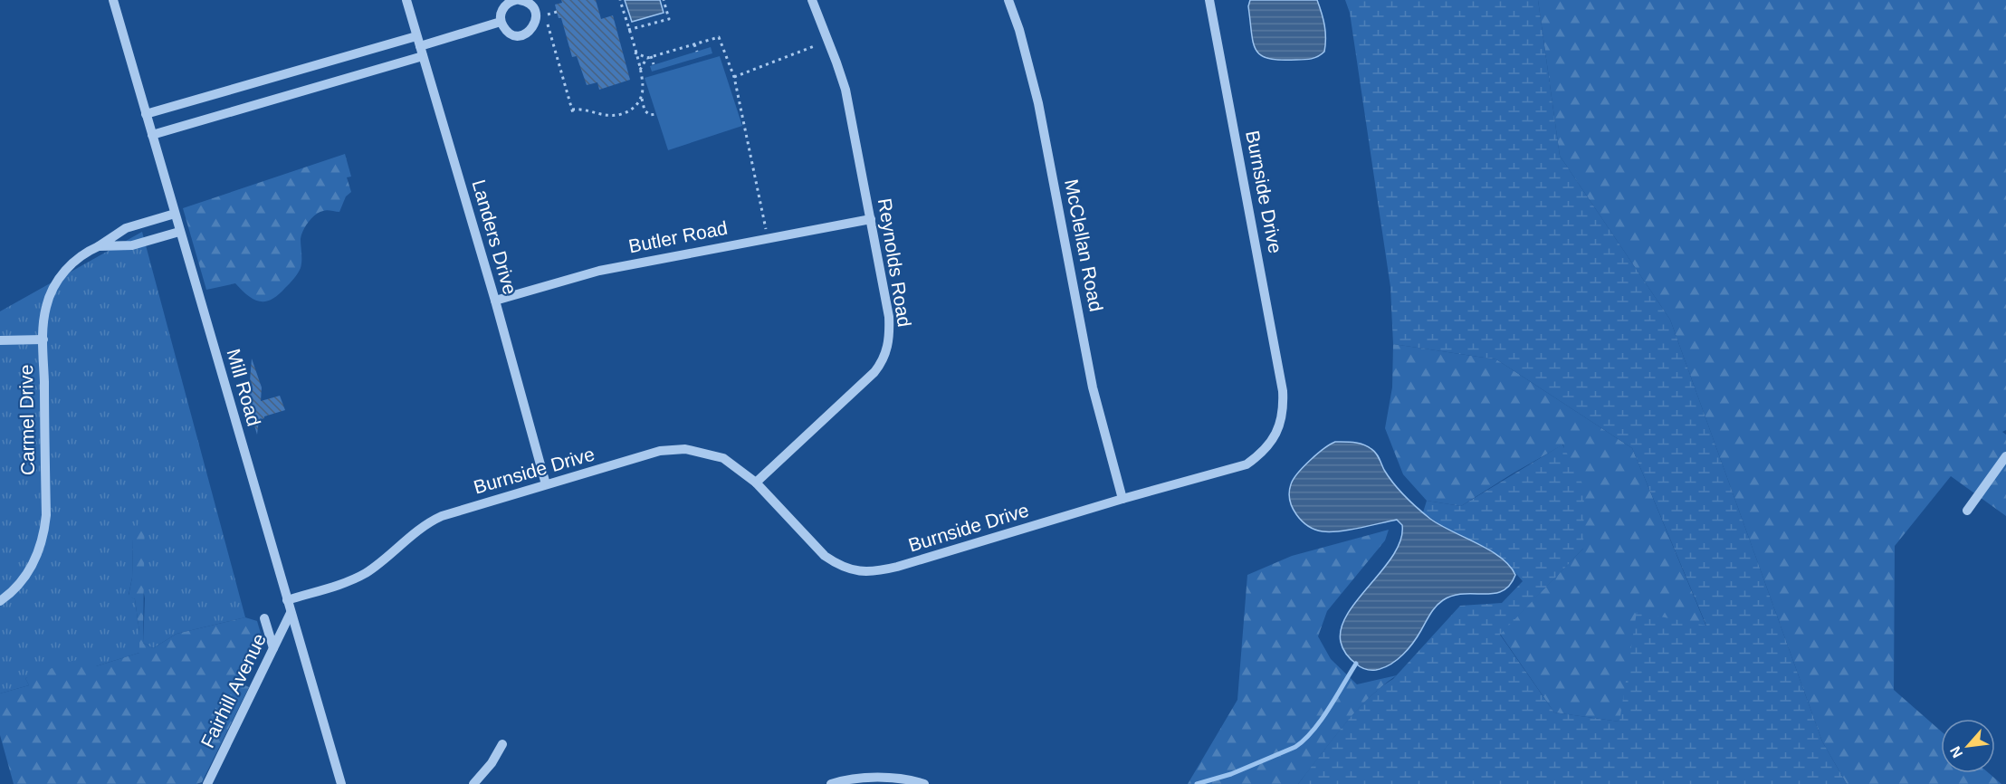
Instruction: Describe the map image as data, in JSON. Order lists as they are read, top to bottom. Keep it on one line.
{"streets":{"street":["Burnside Drive","Landers Drive","Butler Road","McClellan Road","Reynolds Road","Mill Road","Carmel Drive","Fairhill Avenue"]},"crossings":[["Burnside Drive","Landers Drive"],["Burnside Drive","McClellan Road"],["Burnside Drive","Reynolds Road"],["Burnside Drive","Mill Road"],["Landers Drive","Butler Road"],["Butler Road","Reynolds Road"],["Mill Road","Carmel Drive"],["Mill Road","Fairhill Avenue"]],"north":"bottom left"}
